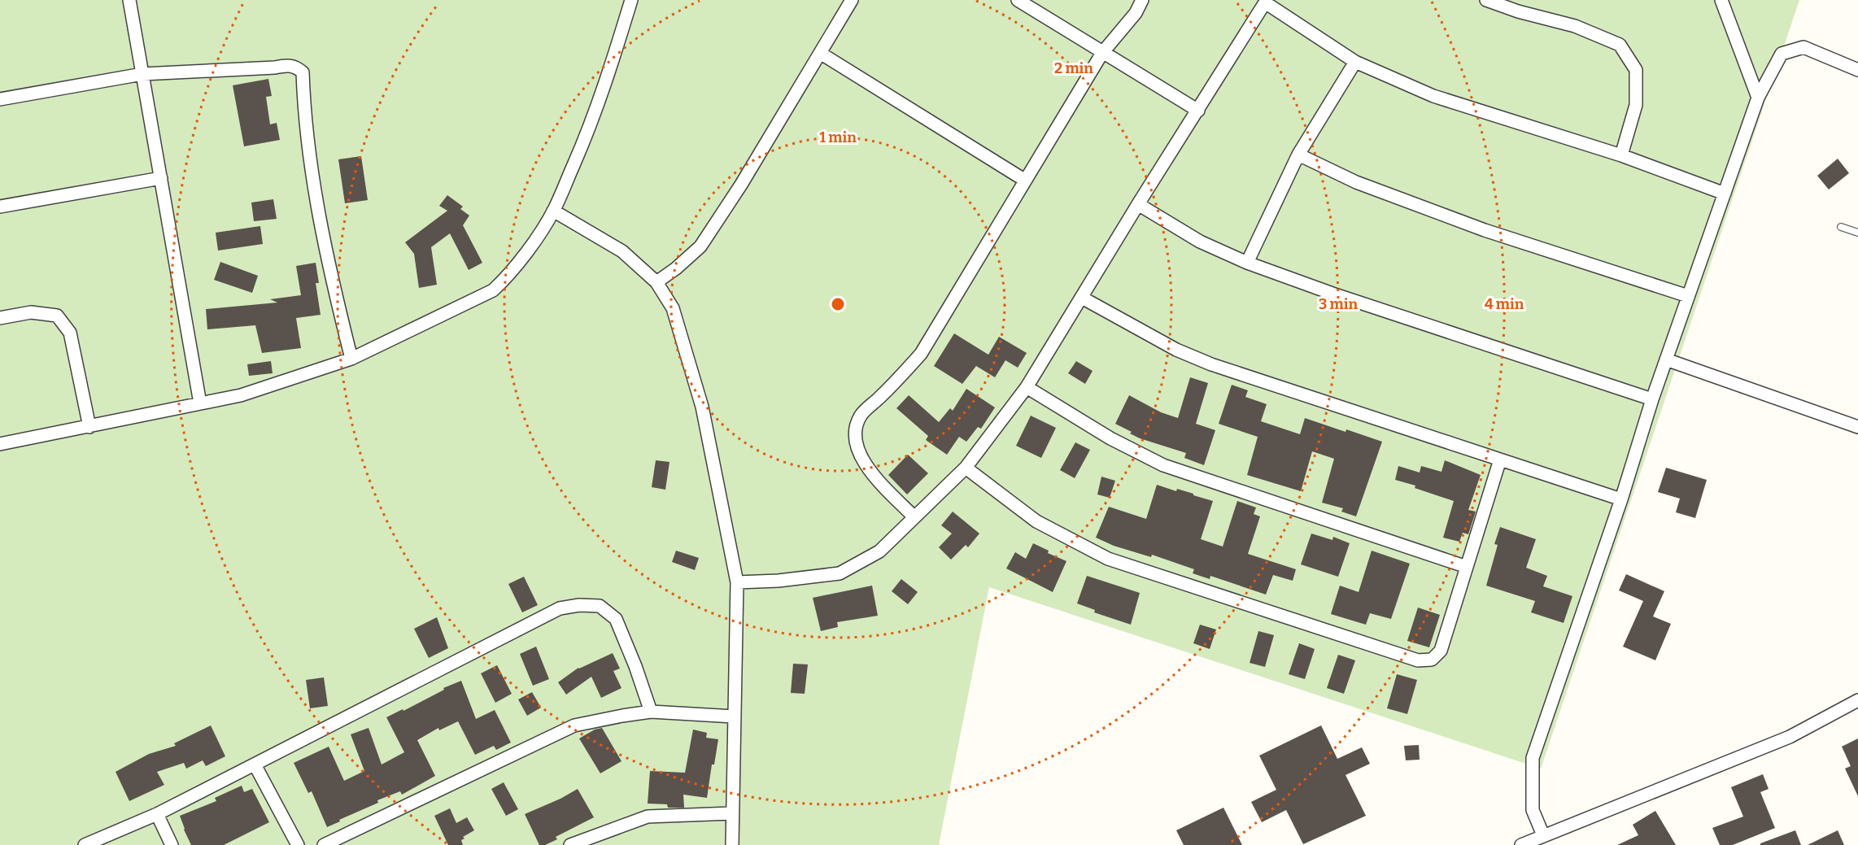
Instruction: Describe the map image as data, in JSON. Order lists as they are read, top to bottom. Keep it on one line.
{"rings":["2 min","1 min","3 min","4 min"]}
